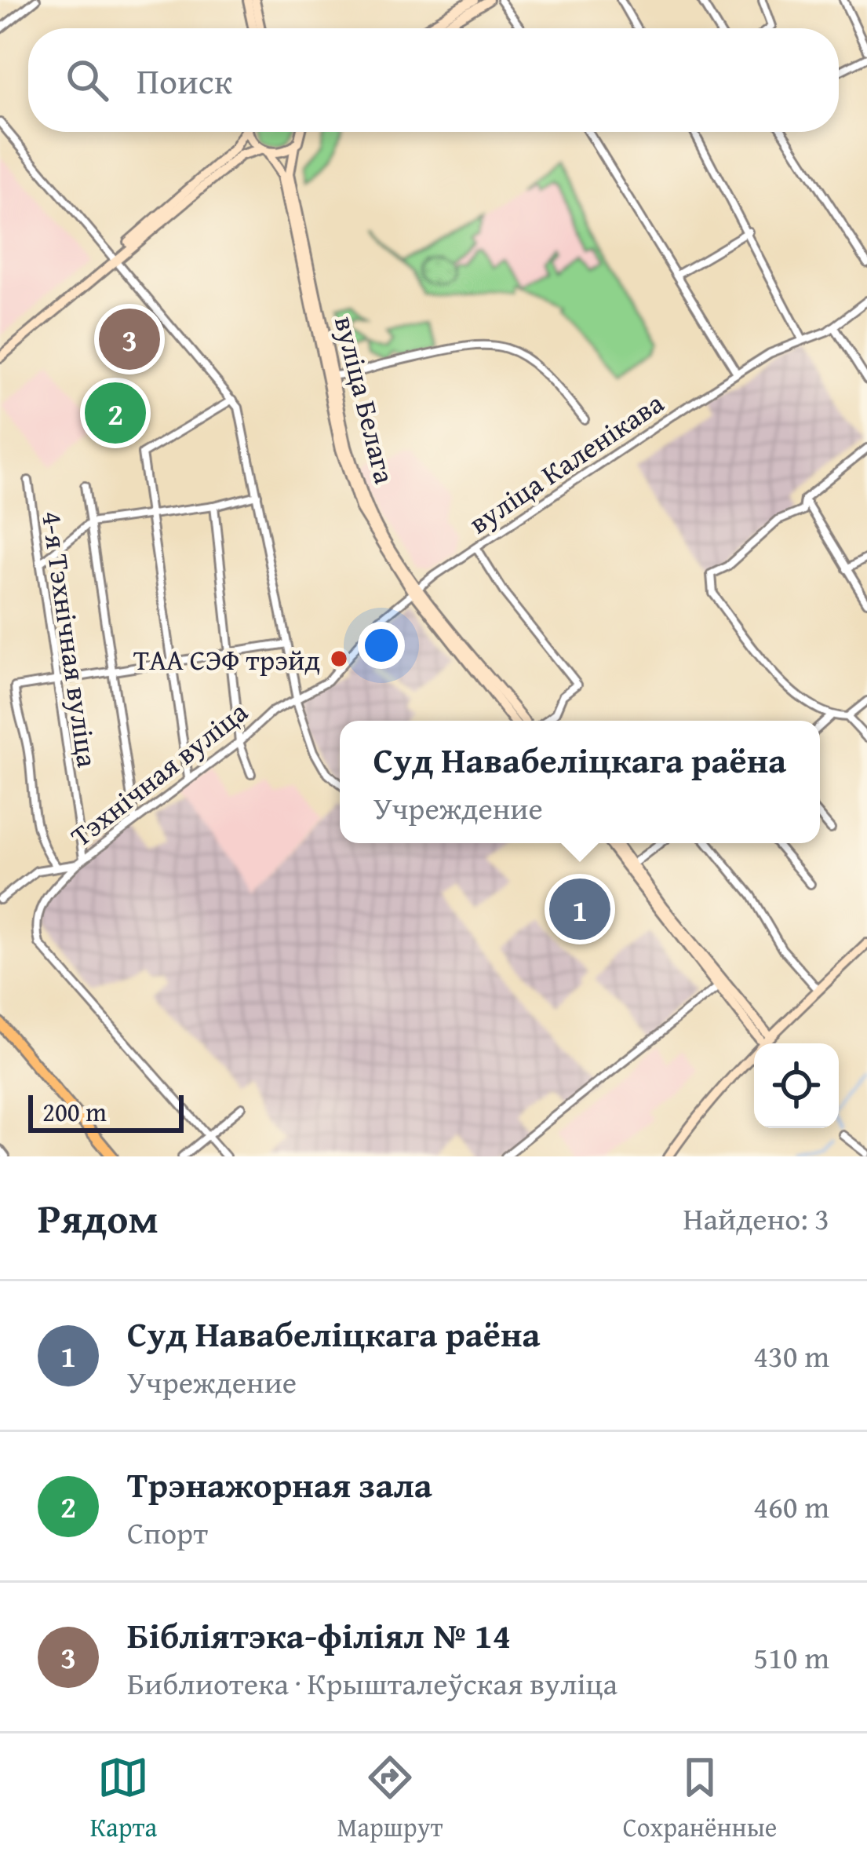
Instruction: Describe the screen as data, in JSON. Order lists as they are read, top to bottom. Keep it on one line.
{"streets":{"street":["вуліца Белага","вуліца Каленікава","4-я Тэхнічная вуліца","Тэхнічная вуліца"]},"crossings":[["вуліца Белага","вуліца Каленікава"],["вуліца Белага","Тэхнічная вуліца"],["вуліца Каленікава","Тэхнічная вуліца"],["4-я Тэхнічная вуліца","Тэхнічная вуліца"]],"places":["ТАА СЭФ трэйд"],"scale_bar":"200 m","page":{"search":"Поиск","pins":["3","2","1"],"popup":["Суд Навабеліцкага раёна","Учреждение"],"scale":"200 m","heading":["Рядом","Найдено: 3"],"list":[{"mark":"1","name":"Суд Навабеліцкага раёна","note":"Учреждение","value":"430 m"},{"mark":"2","name":"Трэнажорная зала","note":"Спорт","value":"460 m"},{"mark":"3","name":"Бібліятэка-філіял № 14","note":"Библиотека · Крышталеўская вуліца","value":"510 m"}],"nav":["Карта","Маршрут","Сохранённые"]}}
